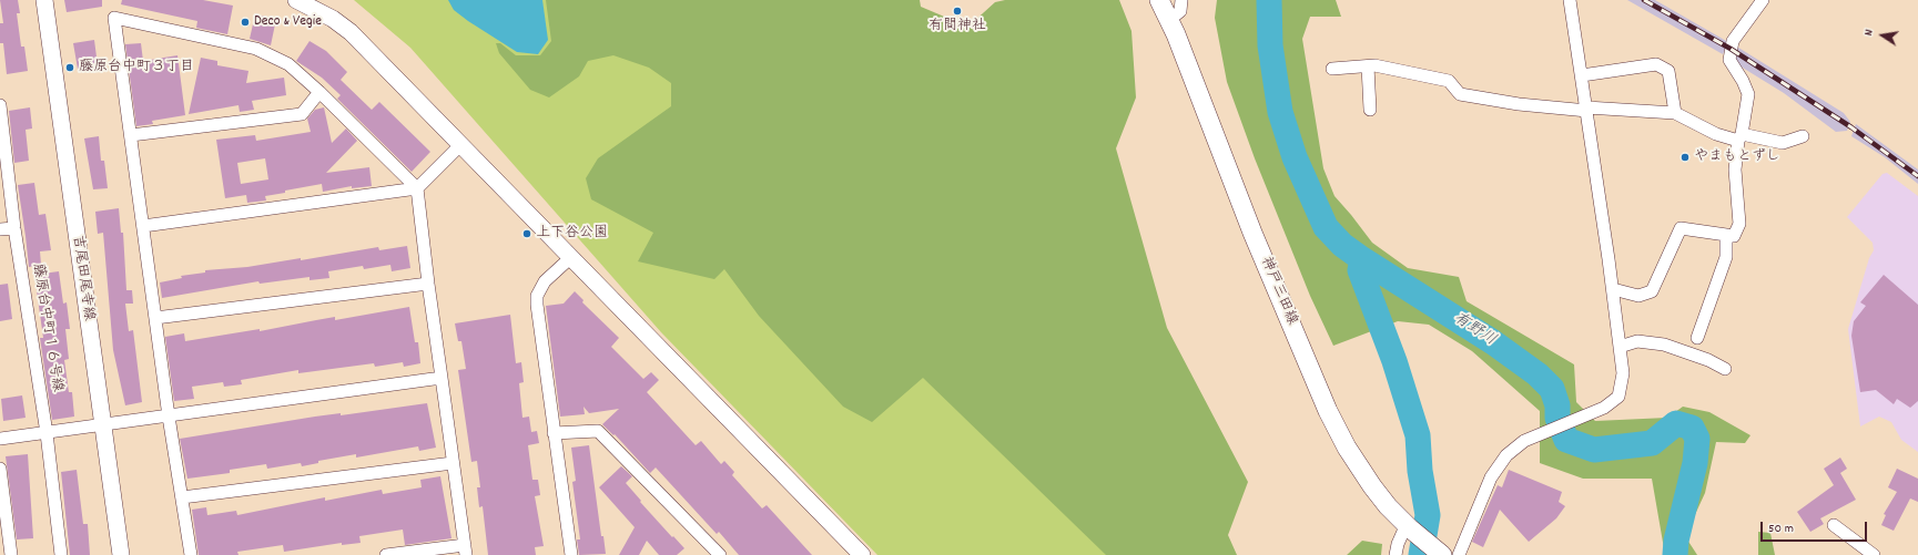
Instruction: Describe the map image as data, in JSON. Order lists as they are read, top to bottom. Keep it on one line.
{"streets":{"main road":["神戸三田線"],"street":["吉尾田尾寺線","藤原台中町１６号線"]},"water":["有野川"],"places":["有間神社","Deco & Vegie","藤原台中町３丁目","やまもとずし","上下谷公園"],"scale_bar":"50 m","north":"left"}
